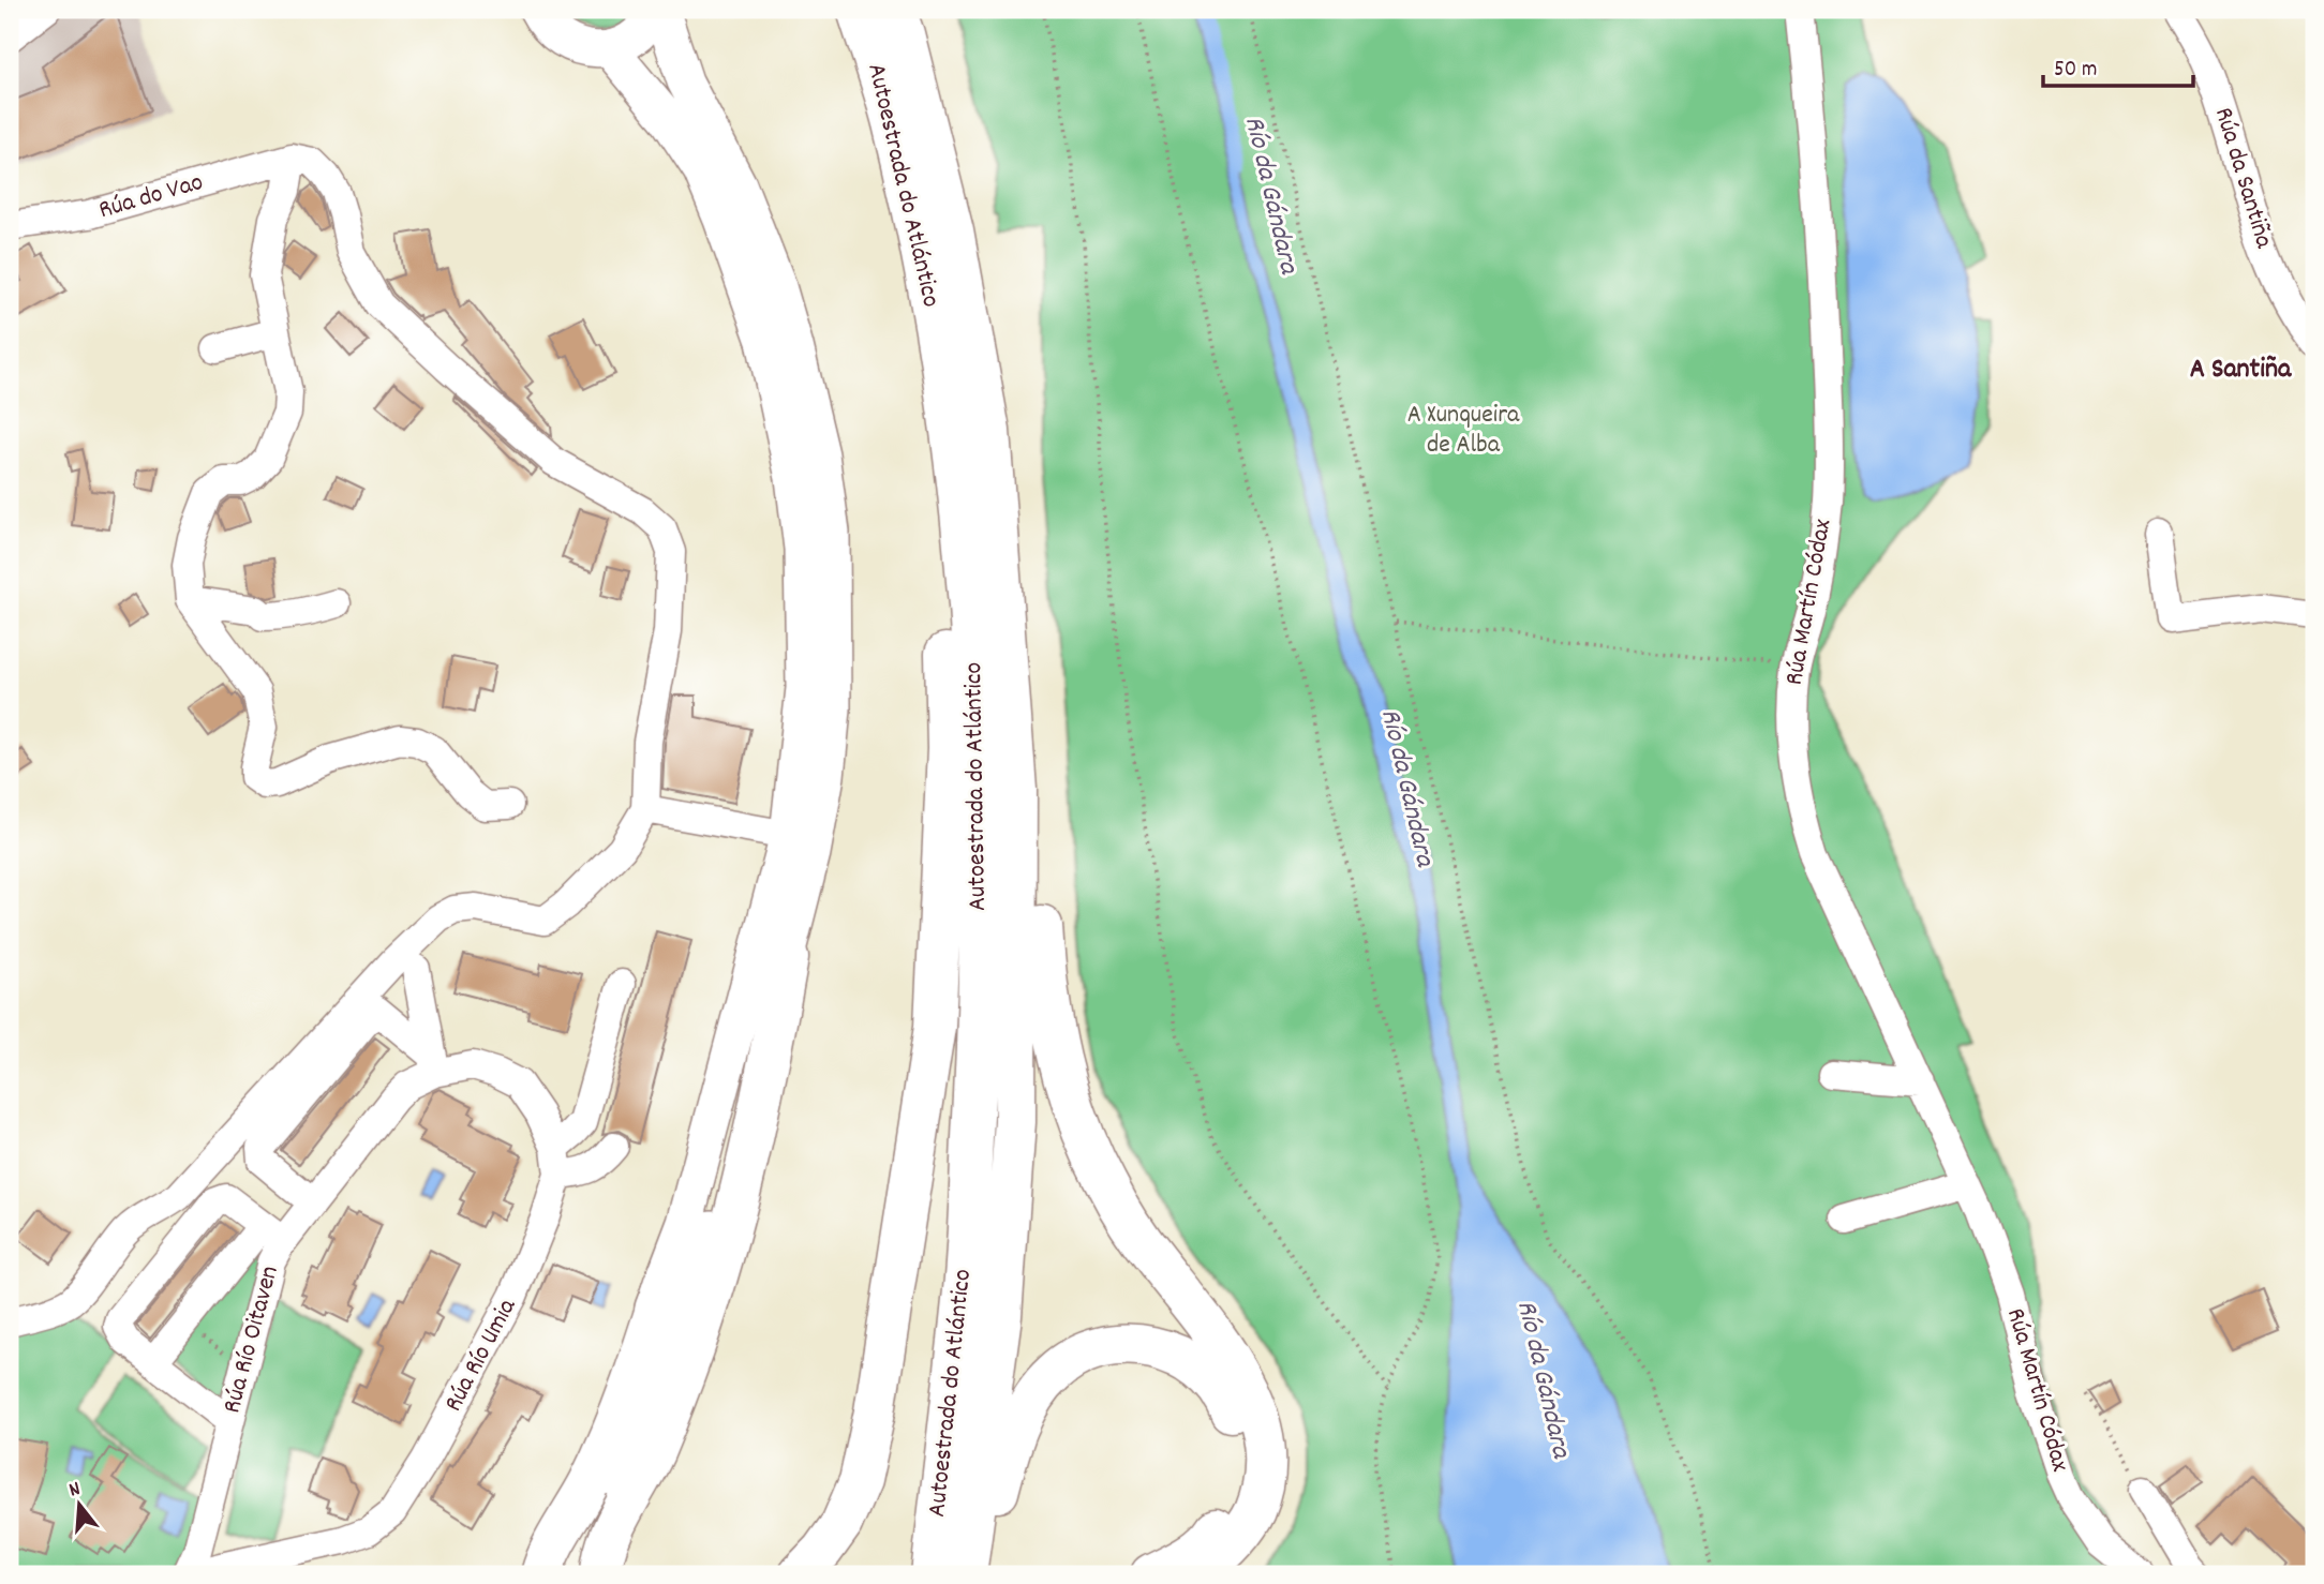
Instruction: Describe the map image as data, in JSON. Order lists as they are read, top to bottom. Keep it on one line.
{"streets":{"highway":["Autoestrada do Atlántico"],"street":["Rúa da Santiña","Rúa do Vao","Rúa Martín Códax","Rúa Río Oitaven","Rúa Río Umia"]},"districts":["A Santiña"],"water":["Río da Gándara"],"parks":["A Xunqueira de Alba"],"scale_bar":"50 m","north":"top"}
